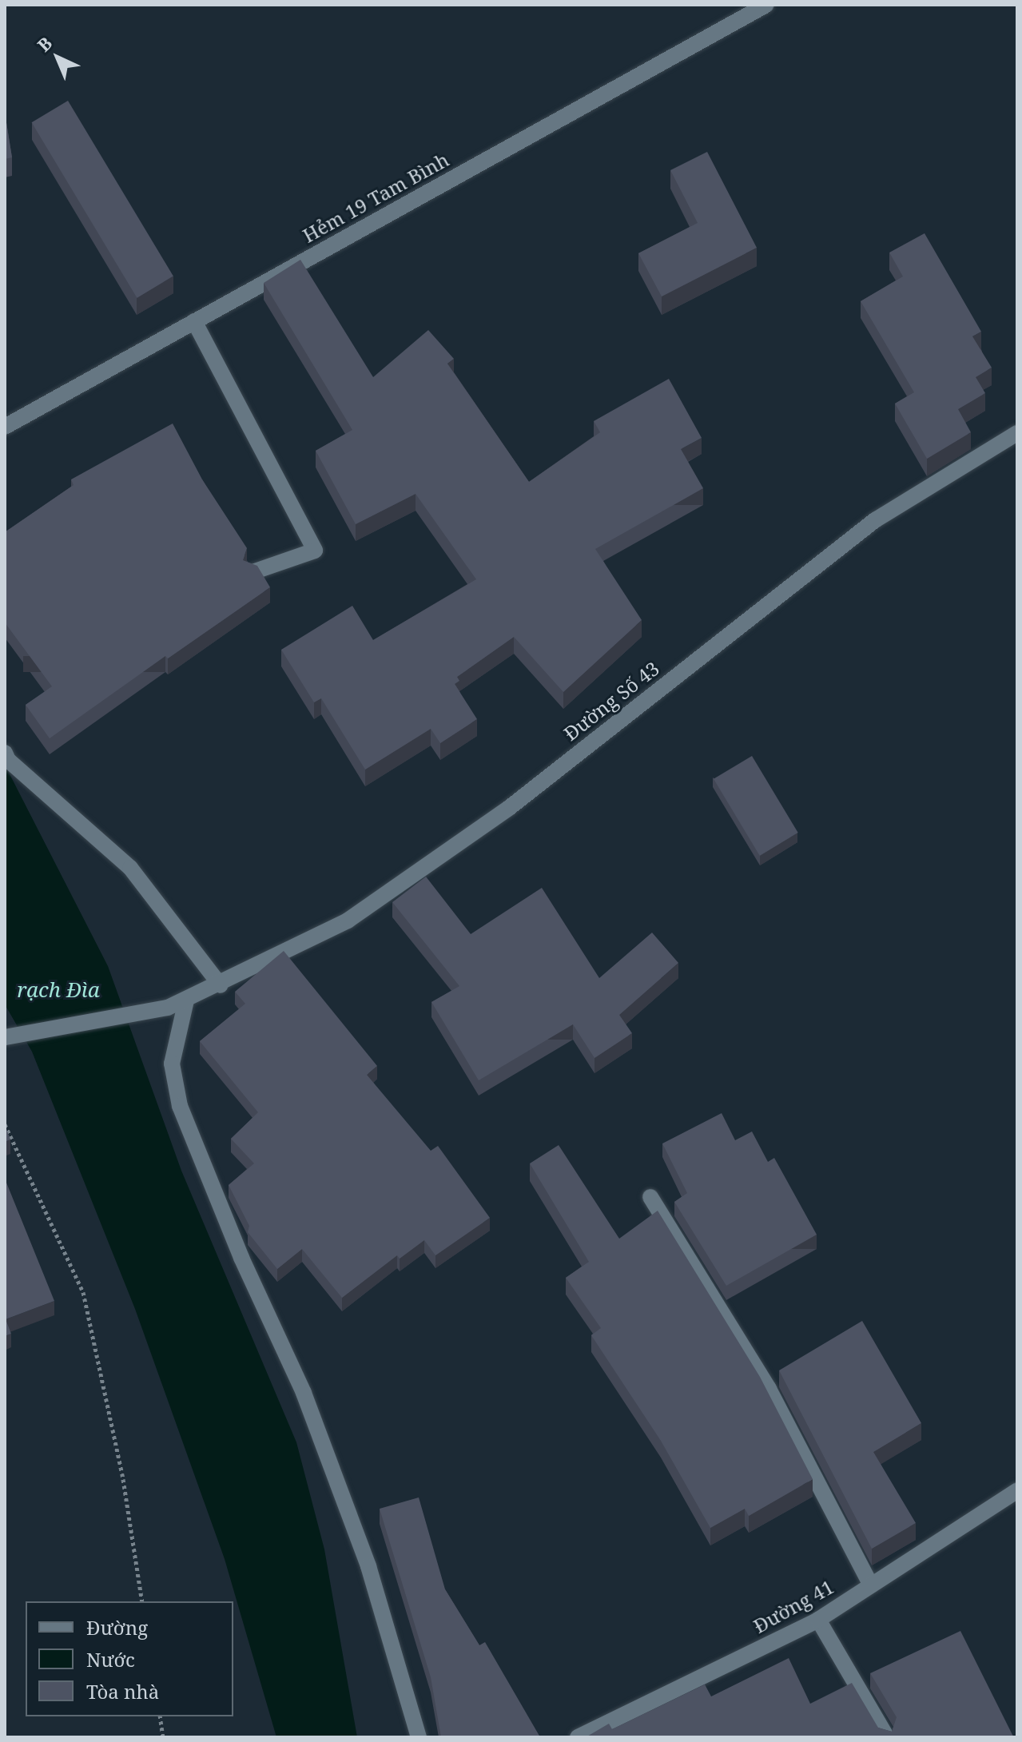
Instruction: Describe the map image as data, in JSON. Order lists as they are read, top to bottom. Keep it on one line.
{"streets":{"street":["Hẻm 19 Tam Bình","Đường Số 43","Đường 41"]},"water":["rạch Đìa"],"legend":["Đường","Nước","Tòa nhà"],"north":"top left"}
